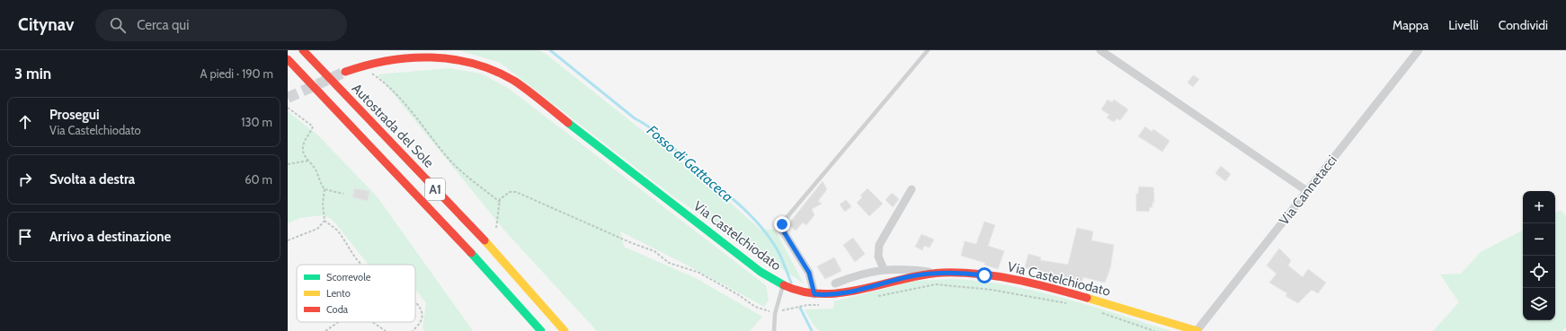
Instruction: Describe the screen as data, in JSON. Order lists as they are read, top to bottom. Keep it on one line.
{"streets":{"main road":["Autostrada del Sole","A1","Via Castelchiodato"],"street":["Via Cannetacci"]},"crossings":[["Via Cannetacci","Via Castelchiodato"]],"water":["Fosso di Gattaceca"],"legend":["Scorrevole","Lento","Coda"],"page":{"header":"Citynav","search":"Cerca qui","nav":["Mappa","Livelli","Condividi"],"heading":["3 min","A piedi · 190 m"],"list":[["Prosegui","Via Castelchiodato","130 m"],["Svolta a destra","60 m"],"Arrivo a destinazione"],"map_buttons":["+","−"]}}
